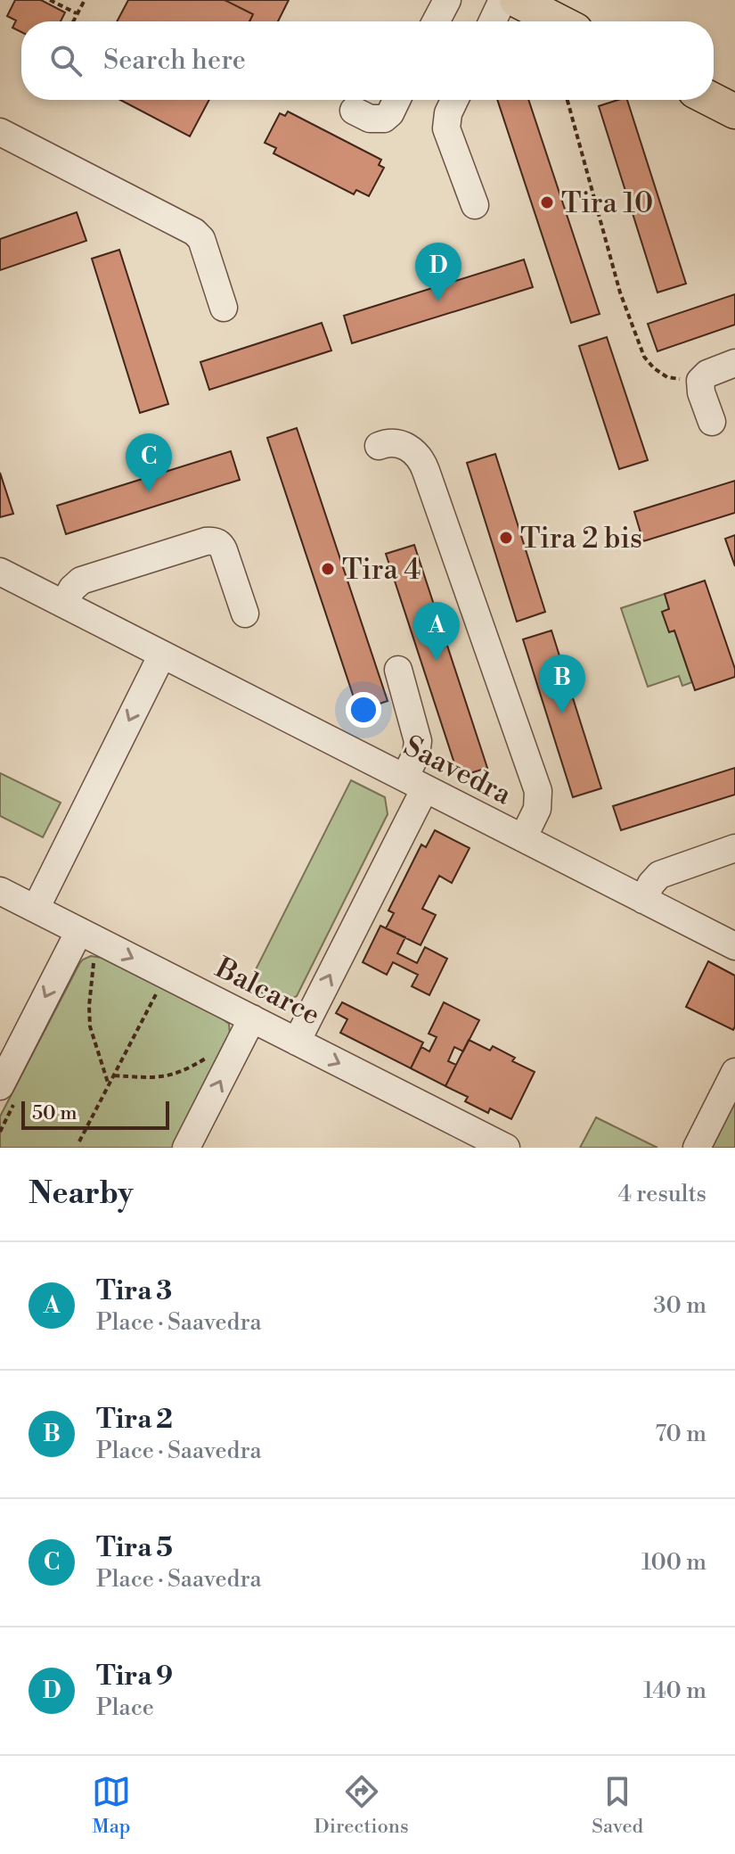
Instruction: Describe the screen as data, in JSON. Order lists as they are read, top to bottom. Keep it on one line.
{"streets":{"street":["Saavedra","Balcarce"]},"one_way":["Balcarce"],"places":["Tira 10","Tira 2 bis","Tira 4"],"scale_bar":"50 m","page":{"search":"Search here","pins":["D","C","A","B"],"scale":"50 m","heading":["Nearby","4 results"],"list":[{"mark":"A","name":"Tira 3","note":"Place · Saavedra","value":"30 m"},{"mark":"B","name":"Tira 2","note":"Place · Saavedra","value":"70 m"},{"mark":"C","name":"Tira 5","note":"Place · Saavedra","value":"100 m"},{"mark":"D","name":"Tira 9","note":"Place","value":"140 m"}],"nav":["Map","Directions","Saved"]}}
